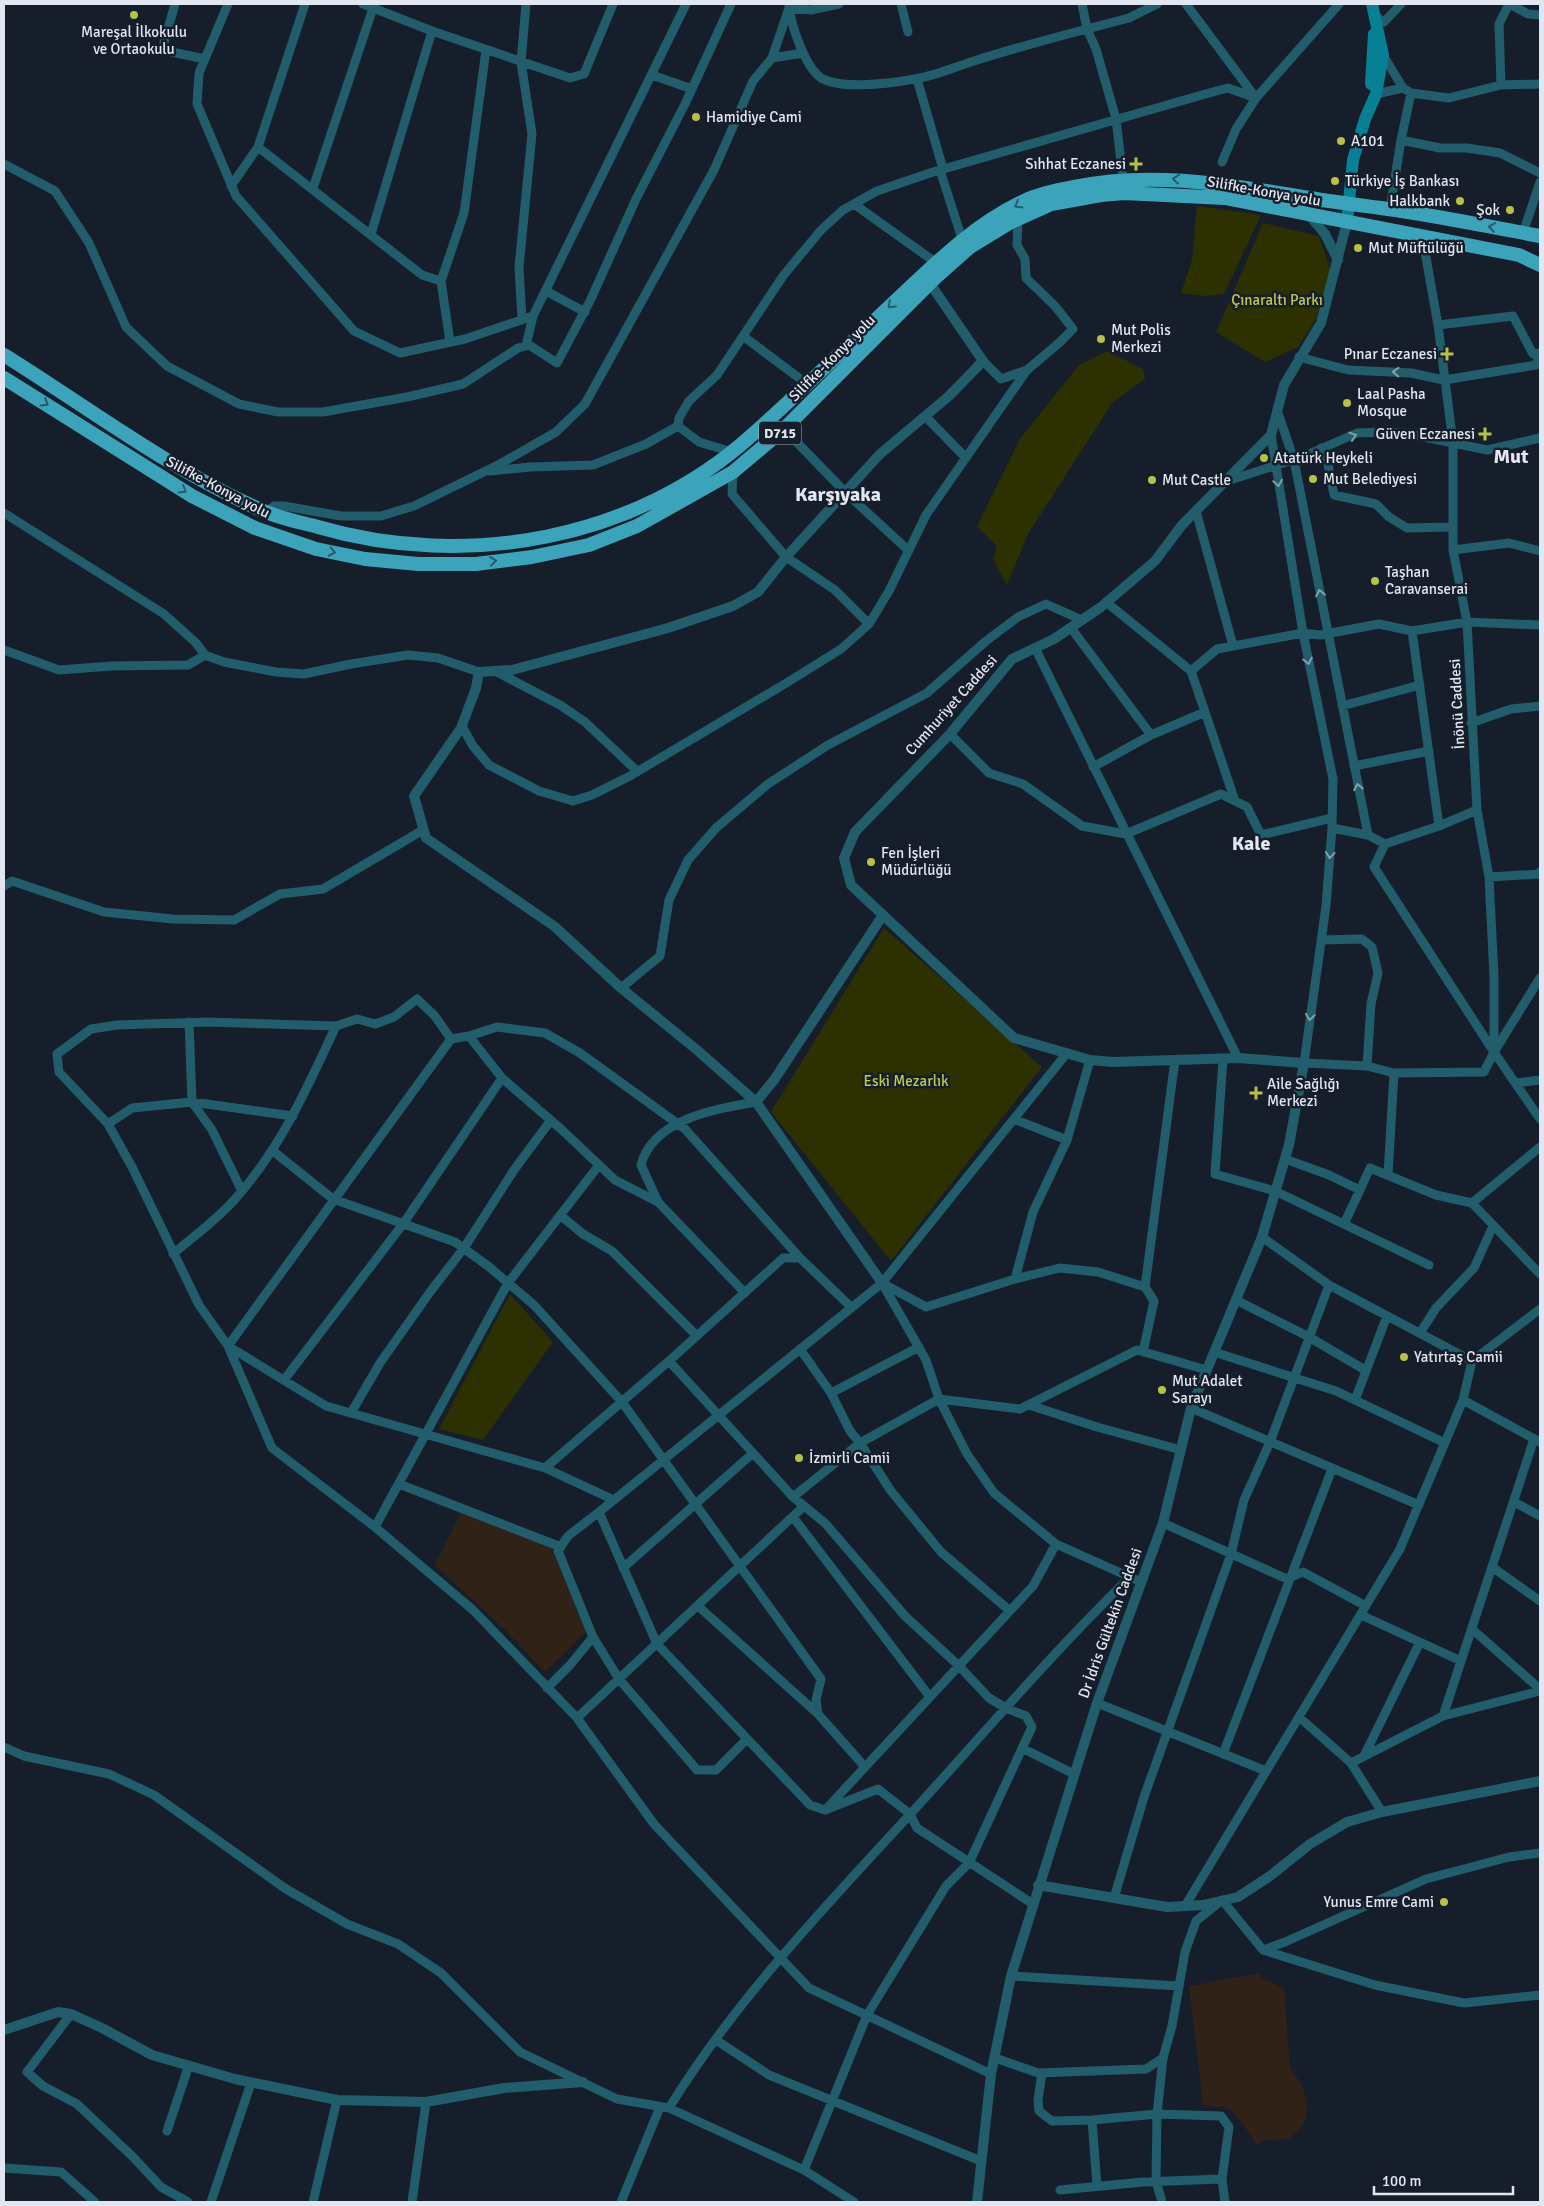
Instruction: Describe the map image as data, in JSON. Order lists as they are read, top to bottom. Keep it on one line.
{"streets":{"highway":["Silifke-Konya yolu","D715"],"street":["İnönü Caddesi","Cumhuriyet Caddesi","Dr İdris Gültekin Caddesi"]},"crossings":[["Silifke-Konya yolu","İnönü Caddesi"]],"districts":["Mut","Karşıyaka","Kale"],"parks":["Çınaraltı Parkı","Eski Mezarlık"],"places":{"other":["Mareşal İlkokulu ve Ortaokulu","Hamidiye Cami","A101","Türkiye İş Bankası","Halkbank","Şok","Mut Müftülüğü","Mut Polis Merkezi","Laal Pasha Mosque","Atatürk Heykeli","Mut Belediyesi","Mut Castle","Taşhan Caravanserai","Fen İşleri Müdürlüğü","Yatırtaş Camii","Mut Adalet Sarayı","İzmirli Camii","Yunus Emre Cami"],"health":["Sıhhat Eczanesi","Pınar Eczanesi","Güven Eczanesi","Aile Sağlığı Merkezi"]},"scale_bar":"100 m"}
